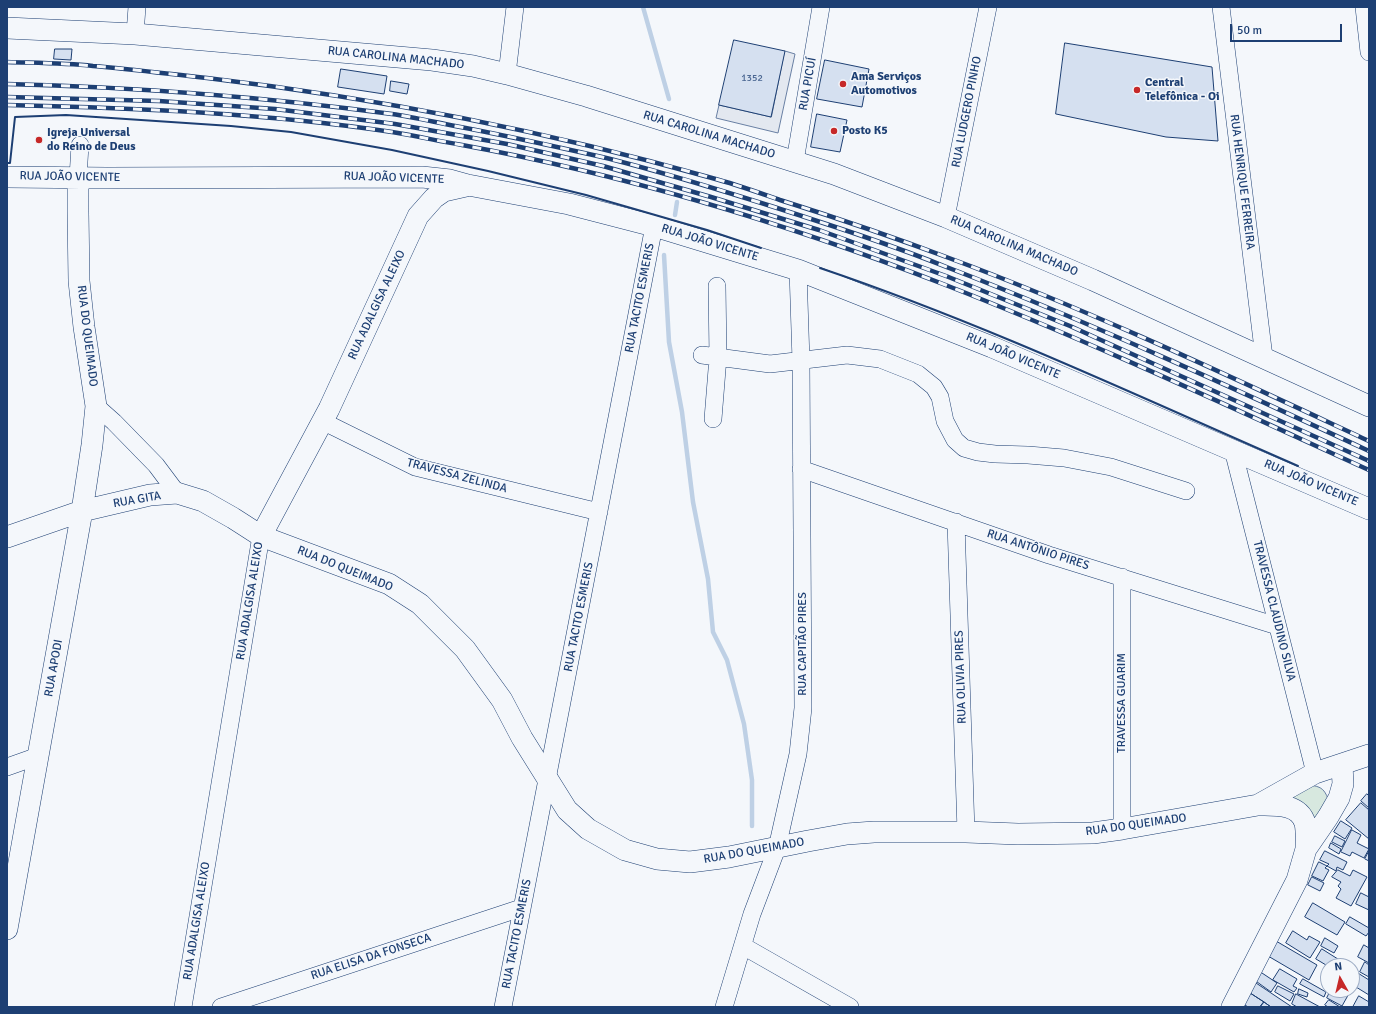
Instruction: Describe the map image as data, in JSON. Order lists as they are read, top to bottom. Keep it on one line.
{"streets":{"main road":["RUA CAROLINA MACHADO","RUA JOÃO VICENTE","RUA ADALGISA ALEIXO","RUA DO QUEIMADO","RUA GITA","RUA APODI"],"street":["RUA PICUÍ","RUA LUDGERO PINHO","RUA HENRIQUE FERREIRA","RUA TACITO ESMERIS","TRAVESSA ZELINDA","RUA ANTÔNIO PIRES","TRAVESSA CLAUDINO SILVA","RUA CAPITÃO PIRES","RUA OLIVIA PIRES","TRAVESSA GUARIM","RUA ELISA DA FONSECA"]},"crossings":[["RUA CAROLINA MACHADO","RUA PICUÍ"],["RUA CAROLINA MACHADO","RUA LUDGERO PINHO"],["RUA CAROLINA MACHADO","RUA HENRIQUE FERREIRA"],["RUA JOÃO VICENTE","RUA TACITO ESMERIS"],["RUA JOÃO VICENTE","RUA ADALGISA ALEIXO"],["RUA JOÃO VICENTE","RUA DO QUEIMADO"],["RUA JOÃO VICENTE","TRAVESSA CLAUDINO SILVA"],["RUA JOÃO VICENTE","RUA CAPITÃO PIRES"],["RUA TACITO ESMERIS","RUA DO QUEIMADO"],["RUA TACITO ESMERIS","TRAVESSA ZELINDA"],["RUA TACITO ESMERIS","RUA ELISA DA FONSECA"],["RUA ADALGISA ALEIXO","RUA DO QUEIMADO"],["RUA ADALGISA ALEIXO","TRAVESSA ZELINDA"],["RUA ADALGISA ALEIXO","RUA GITA"],["RUA DO QUEIMADO","RUA GITA"],["RUA DO QUEIMADO","TRAVESSA CLAUDINO SILVA"],["RUA DO QUEIMADO","RUA CAPITÃO PIRES"],["RUA DO QUEIMADO","RUA APODI"],["RUA DO QUEIMADO","RUA OLIVIA PIRES"],["RUA DO QUEIMADO","TRAVESSA GUARIM"],["RUA GITA","RUA APODI"],["RUA ANTÔNIO PIRES","TRAVESSA CLAUDINO SILVA"],["RUA ANTÔNIO PIRES","RUA CAPITÃO PIRES"],["RUA ANTÔNIO PIRES","RUA OLIVIA PIRES"],["RUA ANTÔNIO PIRES","TRAVESSA GUARIM"]],"places":["Ama Serviços Automotivos","Central Telefônica - Oi","Posto K5","Igreja Universal do Reino de Deus"],"house_numbers":["1352"],"scale_bar":"50 m","north":"top"}
